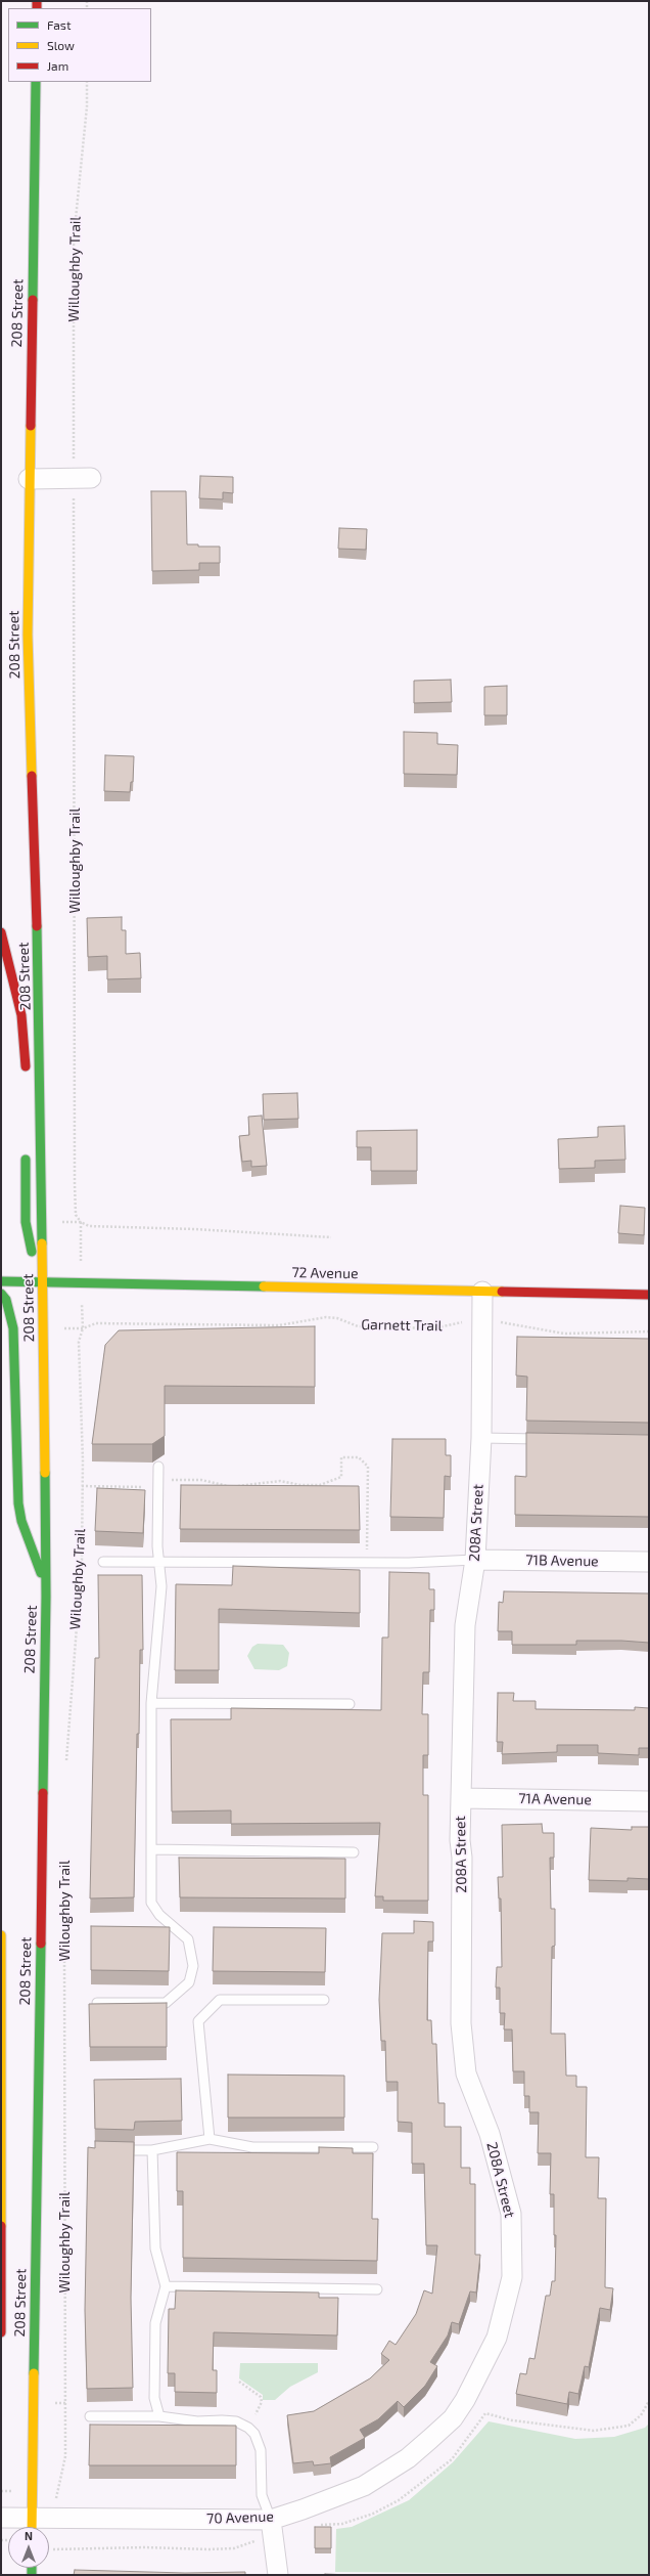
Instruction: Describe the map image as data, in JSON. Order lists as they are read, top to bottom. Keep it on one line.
{"streets":{"main road":["208 Street","72 Avenue"],"street":["208A Street","71B Avenue","71A Avenue","70 Avenue"],"path":["Willoughby Trail","Garnett Trail","Wiloughby Trail"]},"crossings":[["208 Street","72 Avenue"],["208 Street","70 Avenue"],["72 Avenue","208A Street"],["Garnett Trail","208A Street"],["Garnett Trail","Wiloughby Trail"],["208A Street","71B Avenue"],["208A Street","71A Avenue"],["208A Street","70 Avenue"]],"legend":["Fast","Slow","Jam"],"north":"top"}
